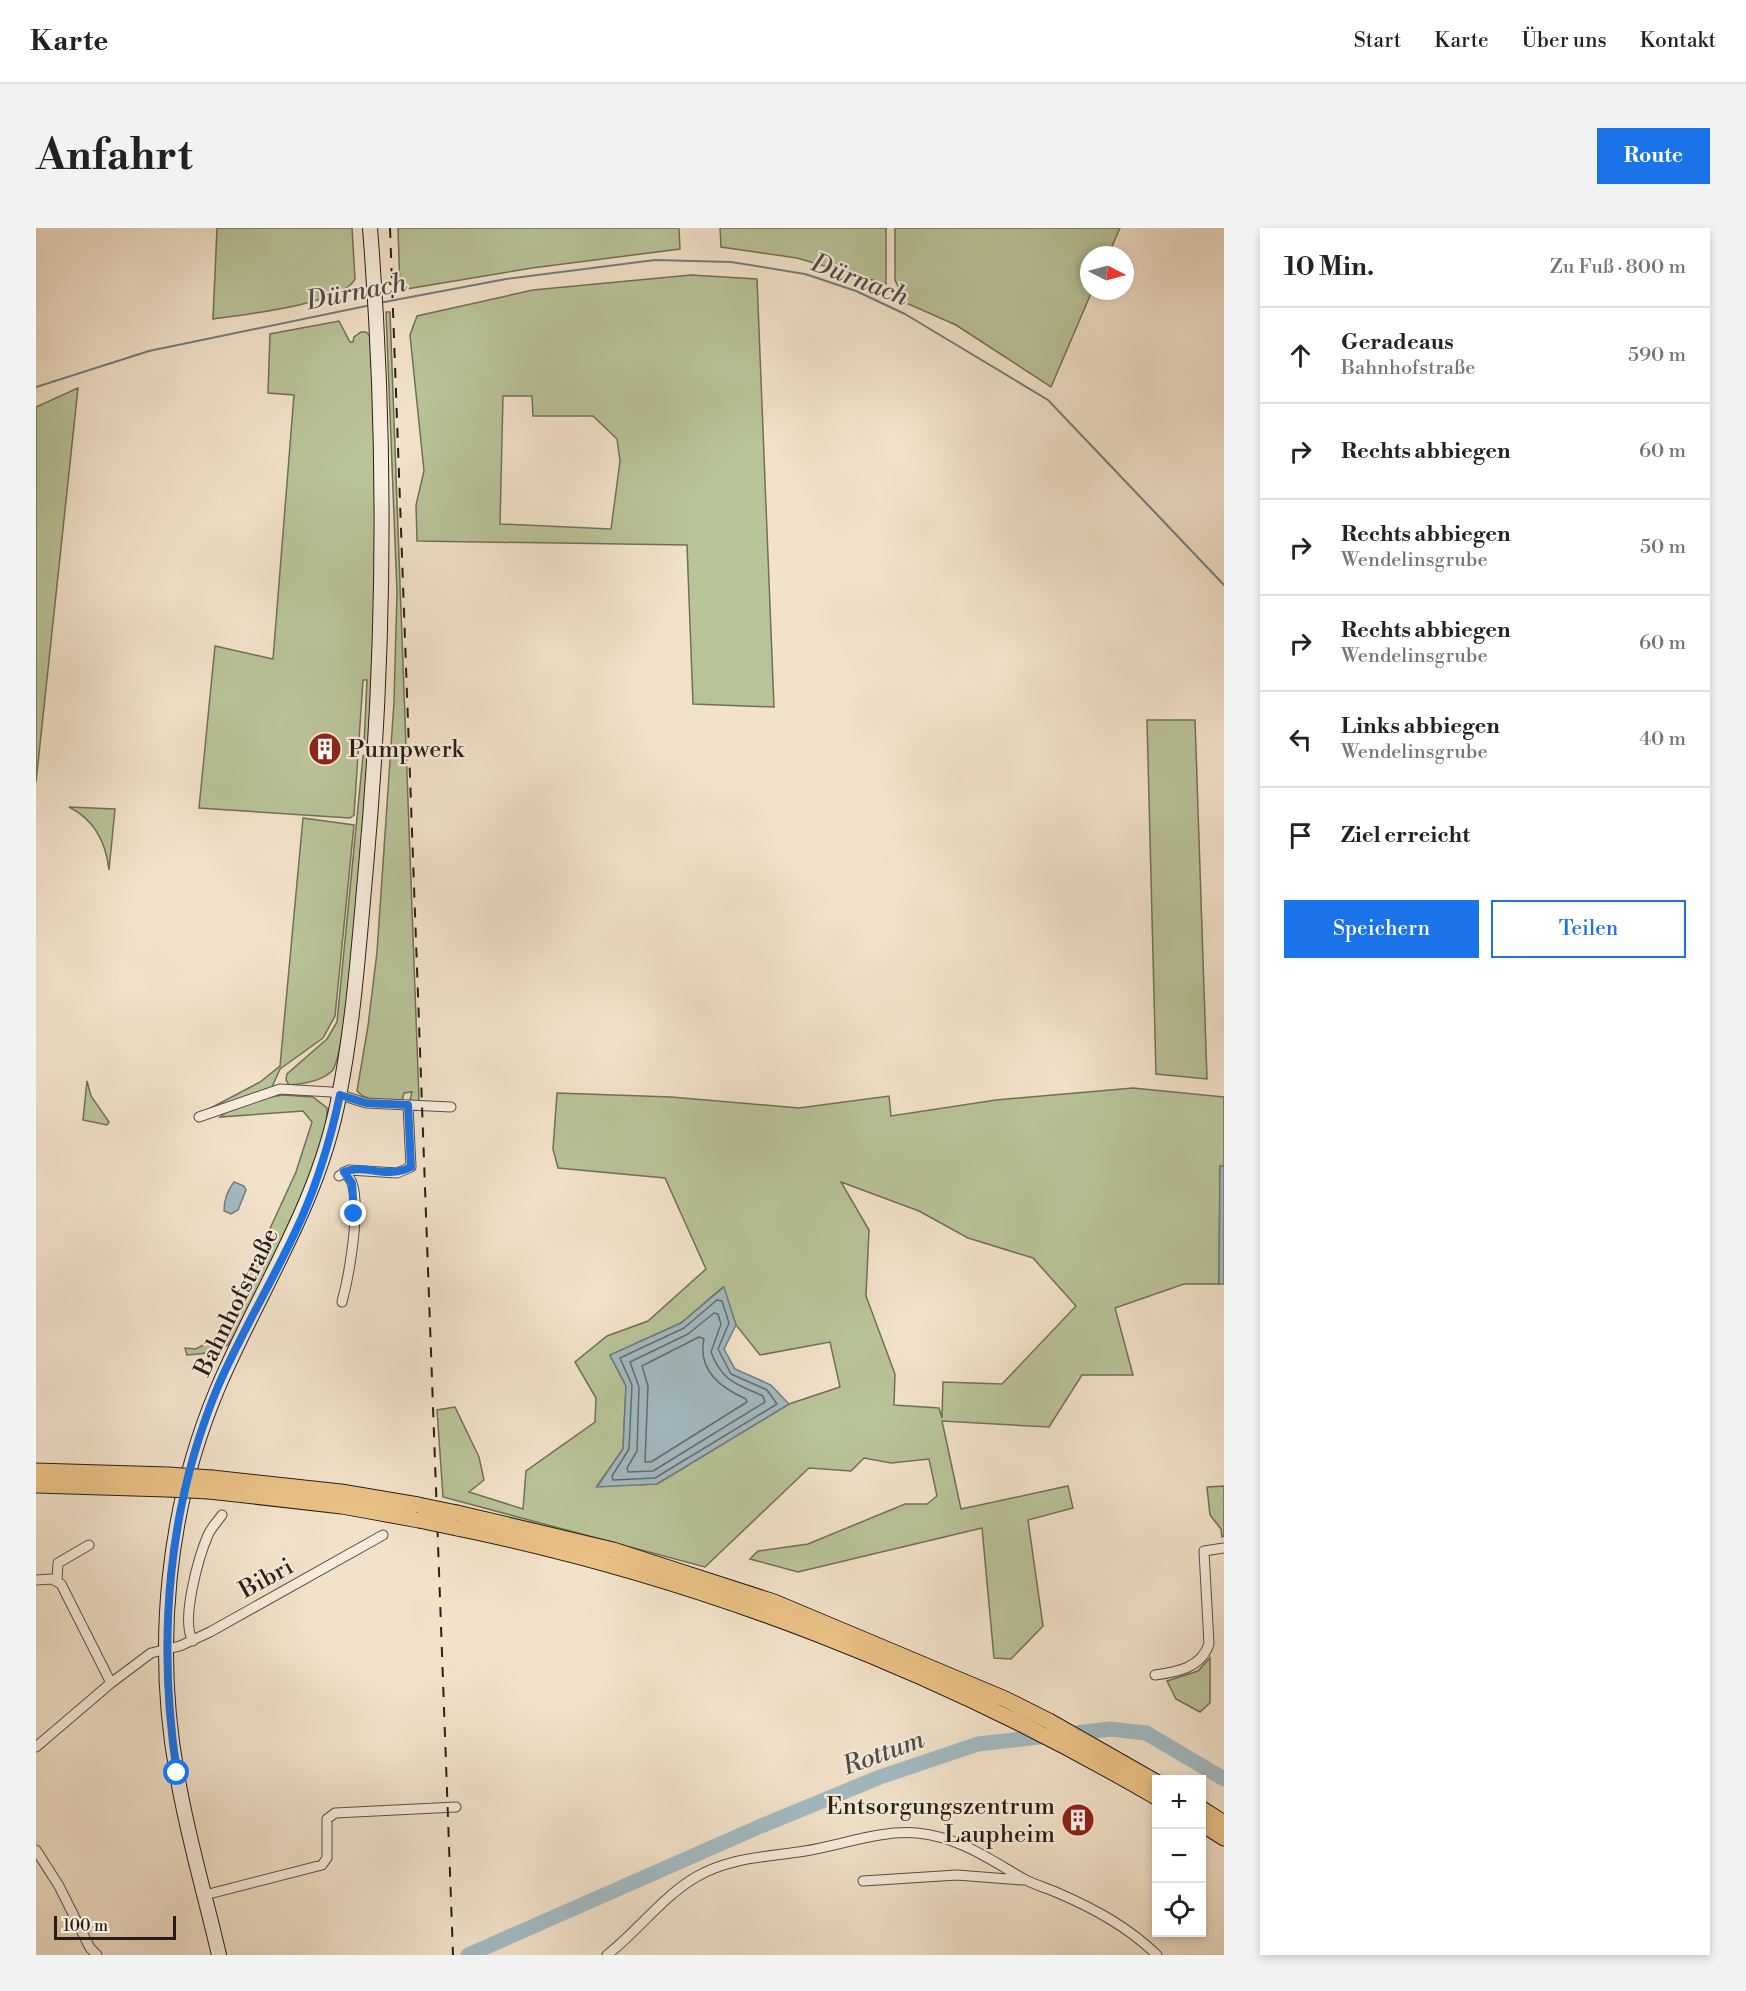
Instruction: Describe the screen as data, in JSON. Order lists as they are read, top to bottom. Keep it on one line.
{"streets":{"main road":["Bahnhofstraße"],"street":["Bibri"]},"crossings":[["Bahnhofstraße","Bibri"]],"water":["Dürnach","Rottum"],"places":{"building":["Pumpwerk","Entsorgungszentrum Laupheim"]},"scale_bar":"100 m","north":"right","page":{"header":"Karte","nav":["Start","Karte","Über uns","Kontakt"],"buttons":["Route",["Speichern","Teilen"]],"title":"Anfahrt","heading":["10 Min.","Zu Fuß · 800 m"],"list":[["Geradeaus","Bahnhofstraße","590 m"],["Rechts abbiegen","60 m"],["Rechts abbiegen","Wendelinsgrube","50 m"],["Rechts abbiegen","Wendelinsgrube","60 m"],["Links abbiegen","Wendelinsgrube","40 m"],"Ziel erreicht"],"map_buttons":["+","−"],"scale":"100 m"}}
